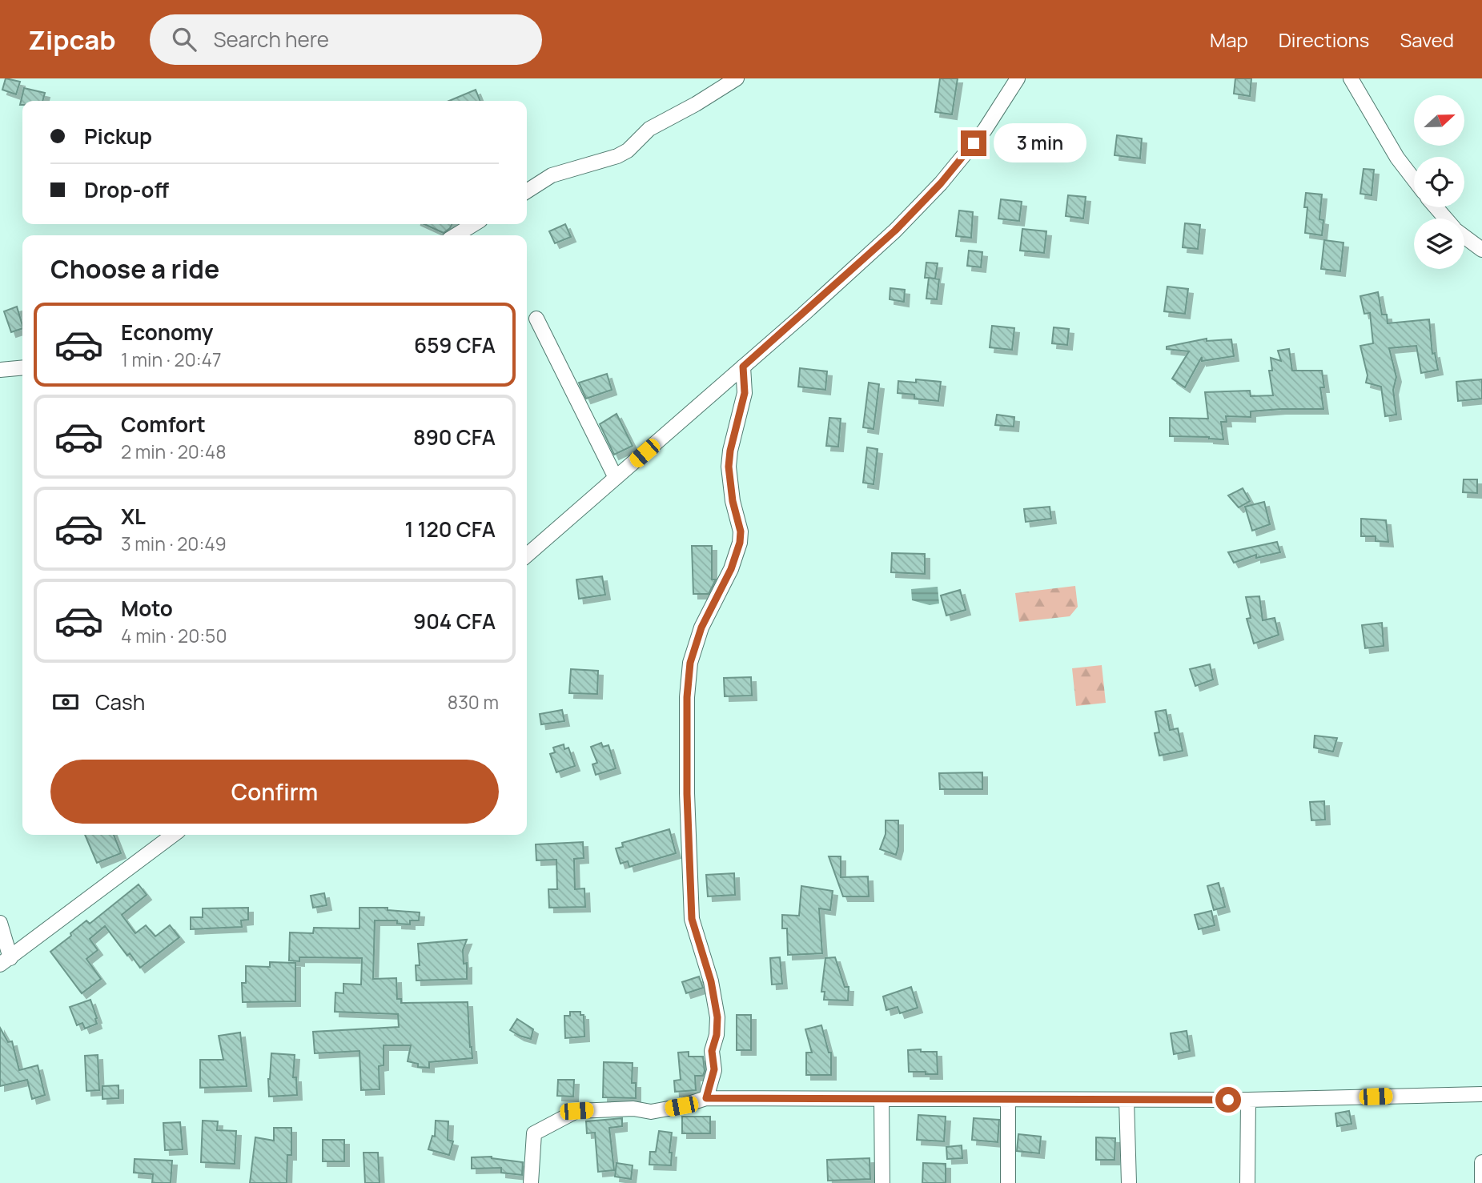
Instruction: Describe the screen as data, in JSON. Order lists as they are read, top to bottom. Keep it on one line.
{"north":"right","page":{"header":"Zipcab","search":"Search here","nav":["Map","Directions","Saved"],"banner":["Pickup","Drop-off"],"bubble":"3 min","heading":"Choose a ride","list":[{"name":"Economy","note":"1 min · 20:47","value":"659 CFA"},{"name":"Comfort","note":"2 min · 20:48","value":"890 CFA"},{"name":"XL","note":"3 min · 20:49","value":"1 120 CFA"},{"name":"Moto","note":"4 min · 20:50","value":"904 CFA"}],"pay":["Cash","830 m"],"buttons":"Confirm"}}
